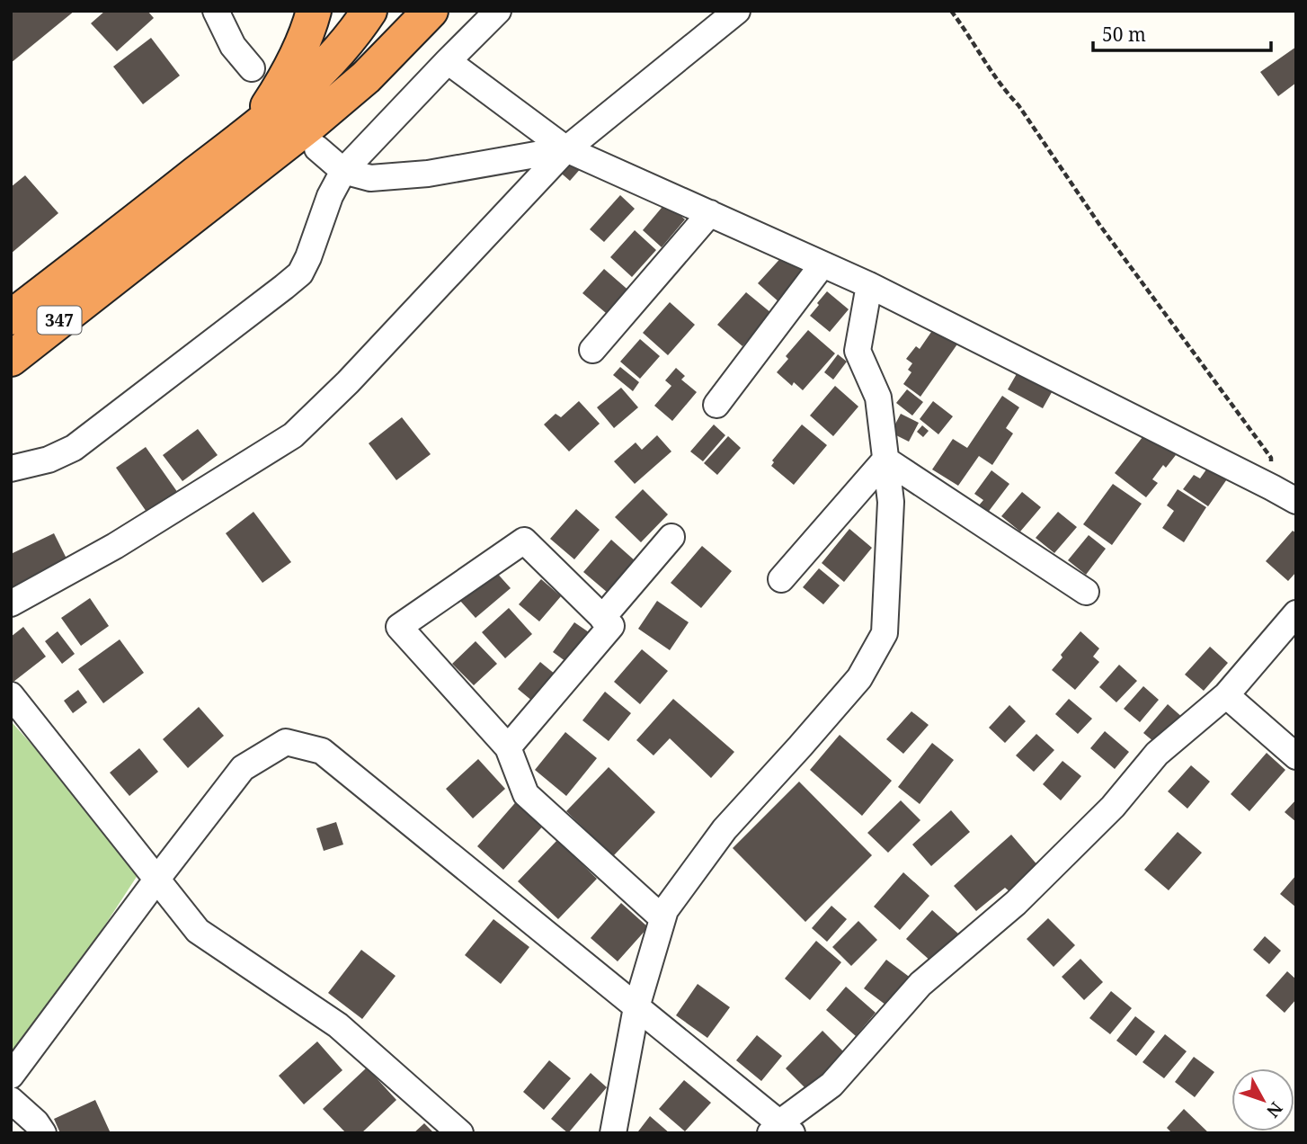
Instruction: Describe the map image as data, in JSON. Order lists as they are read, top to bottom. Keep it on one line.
{"streets":{"highway":["347"]},"scale_bar":"50 m","north":"bottom right"}
